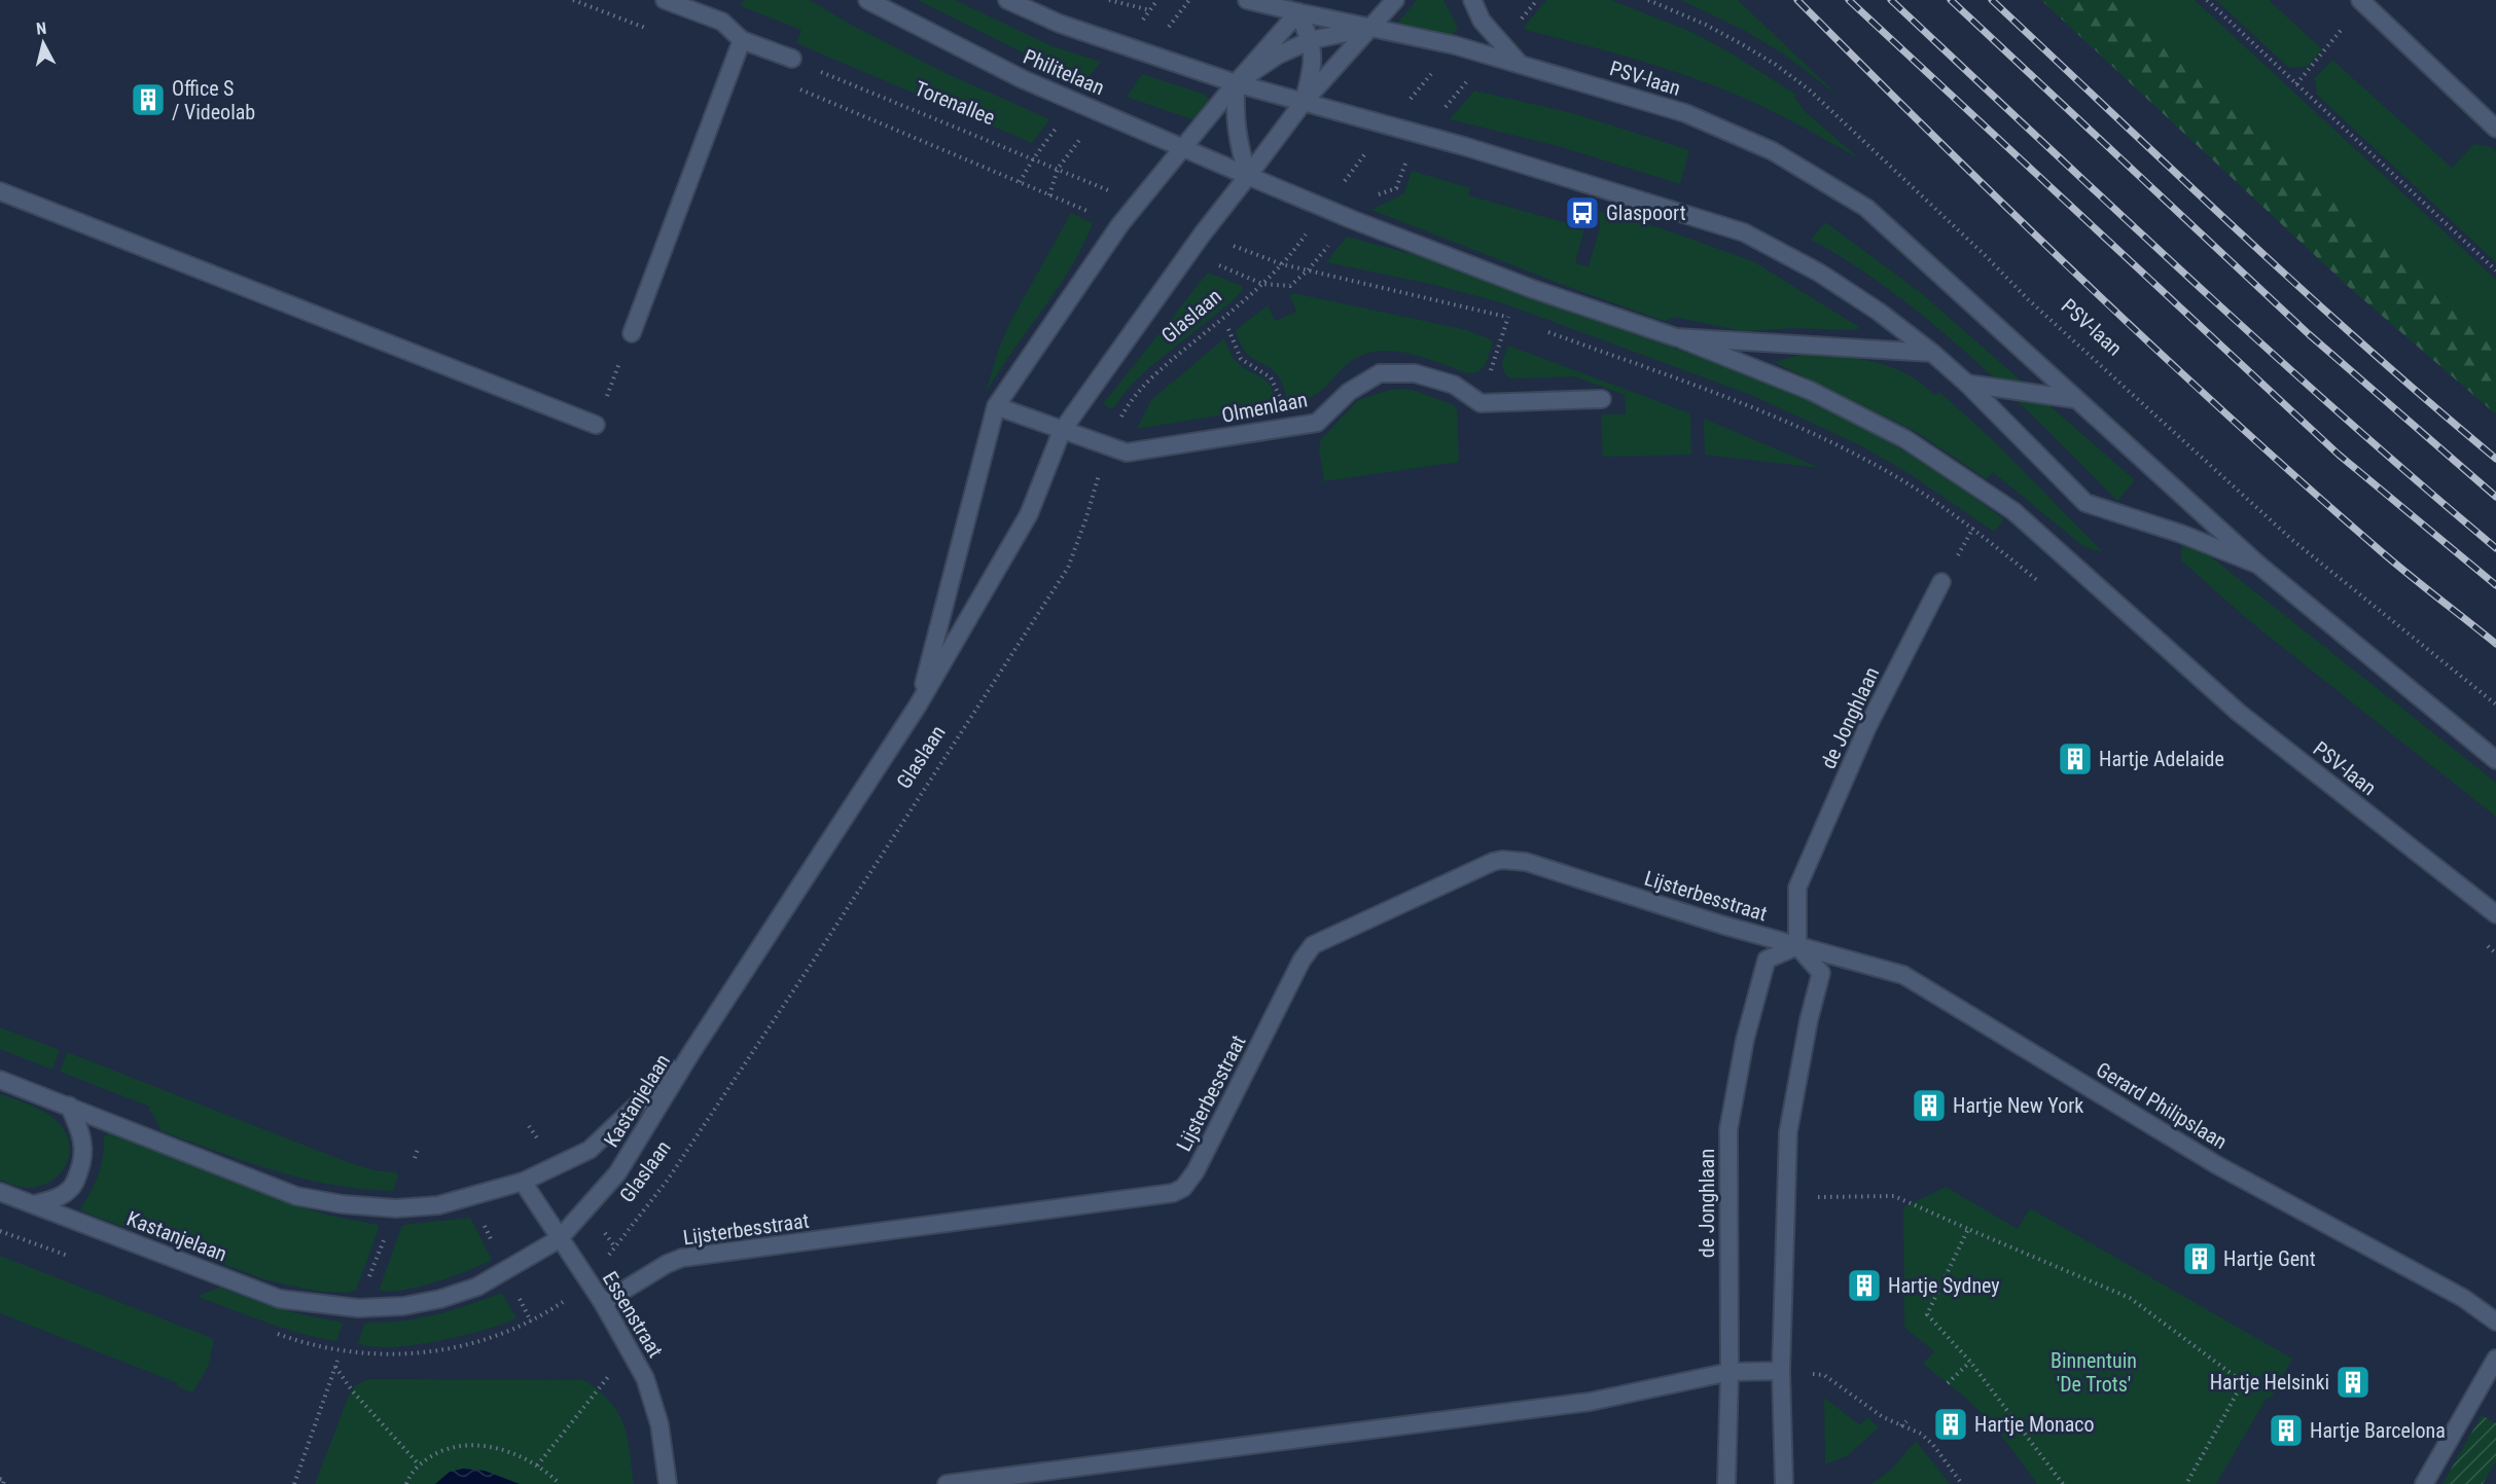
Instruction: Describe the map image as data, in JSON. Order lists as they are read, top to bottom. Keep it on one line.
{"streets":{"street":["Philitelaan","PSV-laan","Glaslaan","Olmenlaan","de Jonghlaan","Lijsterbesstraat","Kastanjelaan","Gerard Philipslaan","Essenstraat"],"path":["Torenallee"]},"crossings":[["Philitelaan","PSV-laan"],["Philitelaan","Glaslaan"],["PSV-laan","Glaslaan"],["Glaslaan","Olmenlaan"],["Glaslaan","Kastanjelaan"],["Glaslaan","Essenstraat"],["de Jonghlaan","Lijsterbesstraat"],["de Jonghlaan","Gerard Philipslaan"],["Lijsterbesstraat","Gerard Philipslaan"],["Lijsterbesstraat","Essenstraat"],["Kastanjelaan","Essenstraat"]],"parks":["Binnentuin 'De Trots'"],"places":{"building":["Office S / Videolab","Hartje Adelaide","Hartje New York","Hartje Gent","Hartje Sydney","Hartje Helsinki","Hartje Monaco","Hartje Barcelona"],"bus stop":["Glaspoort"]},"north":"top"}
